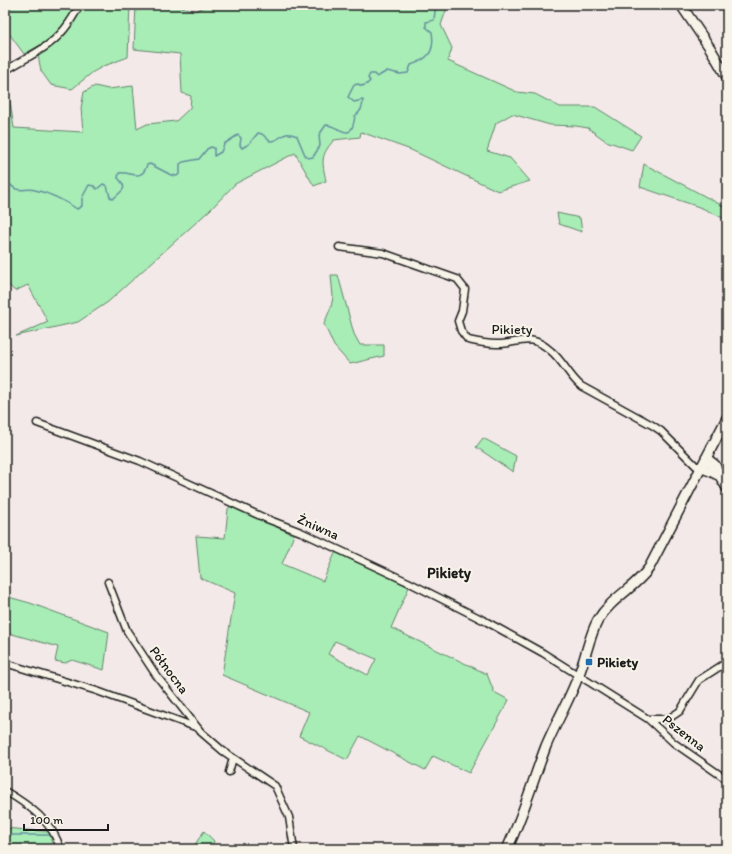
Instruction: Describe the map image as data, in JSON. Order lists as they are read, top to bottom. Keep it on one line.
{"streets":{"street":["Pikiety","Żniwna","Północna","Pszenna"]},"crossings":[["Żniwna","Pszenna"]],"districts":["Pikiety"],"places":{"transit":["Pikiety"]},"scale_bar":"100 m"}
